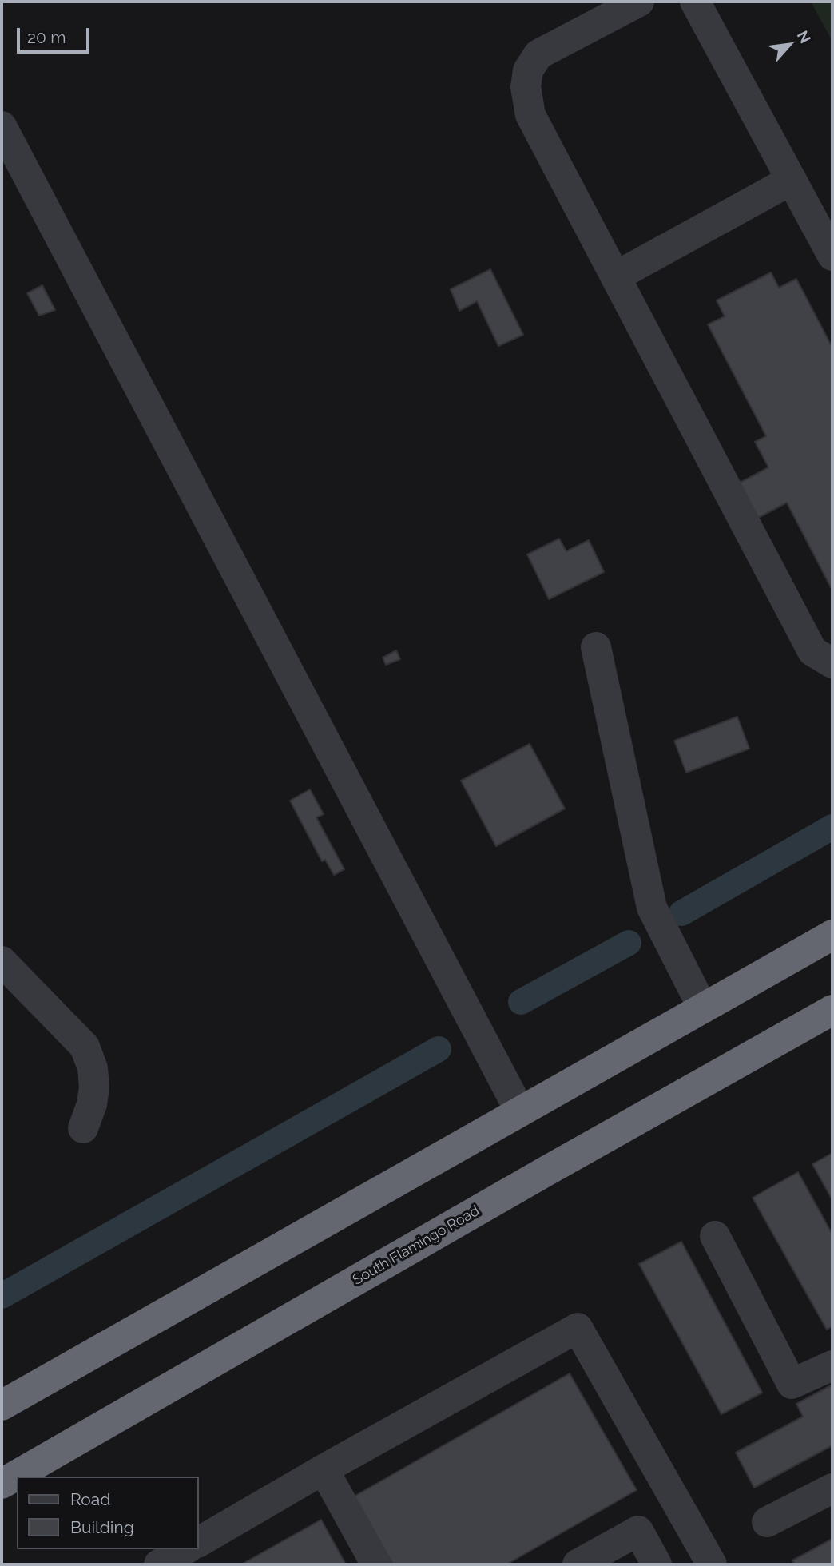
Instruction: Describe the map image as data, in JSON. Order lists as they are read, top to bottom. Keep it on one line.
{"streets":{"highway":["South Flamingo Road"]},"legend":["Road","Building"],"scale_bar":"20 m","north":"top right"}
